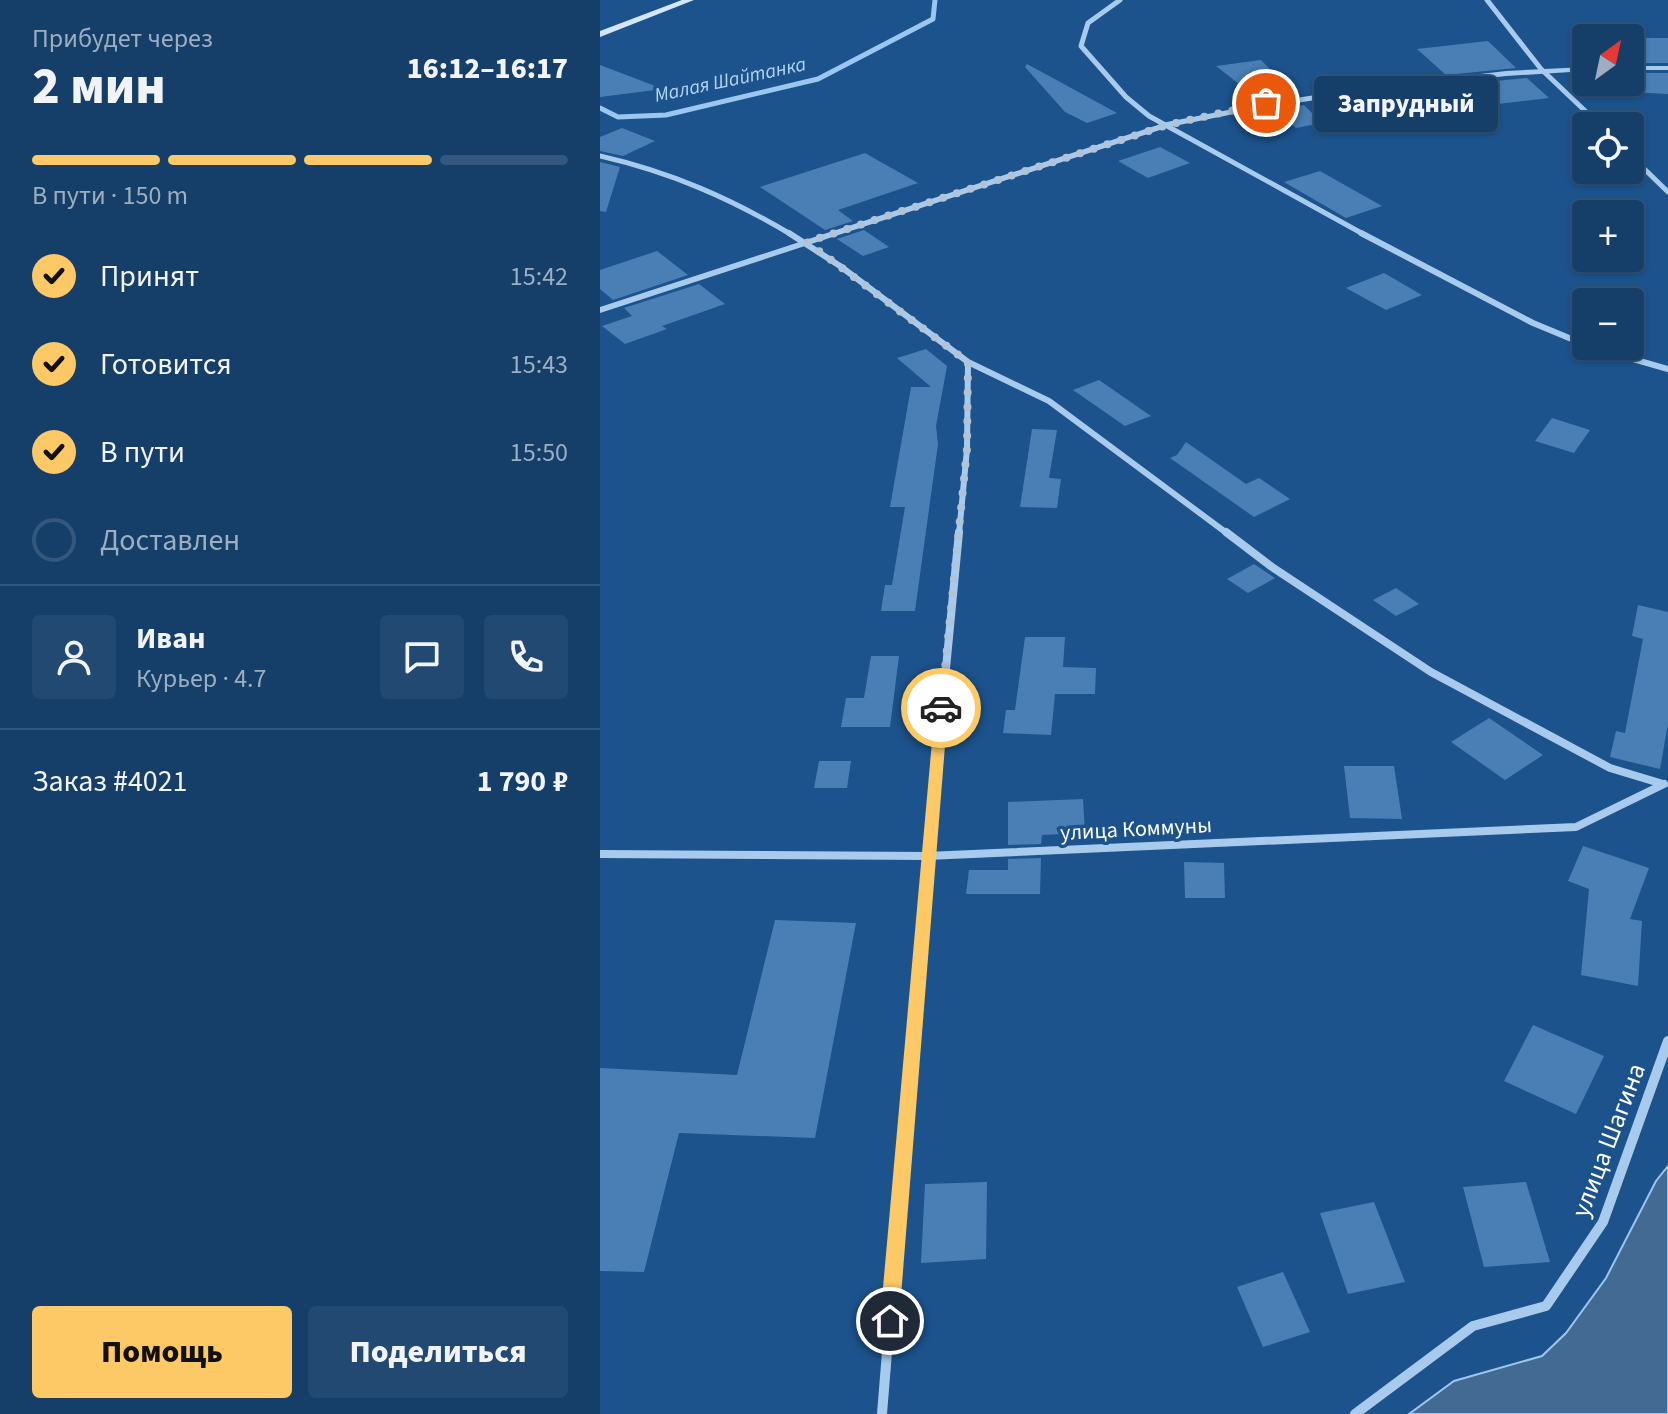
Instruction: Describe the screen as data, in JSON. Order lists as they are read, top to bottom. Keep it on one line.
{"streets":{"street":["улица Коммуны","улица Шагина"]},"water":["Малая Шайтанка"],"places":["Запрудный"],"north":"top right","page":{"heading":["2 мин","Прибудет через","16:12–16:17"],"panel":["Иван","Курьер · 4.7","Заказ #4021","1 790 ₽"],"map_buttons":["+","−"],"bubble":"Запрудный","bar":"В пути · 150 m","list":[["Принят","15:42"],["Готовится","15:43"],["В пути","15:50"],"Доставлен"],"buttons":["Помощь","Поделиться"]}}
